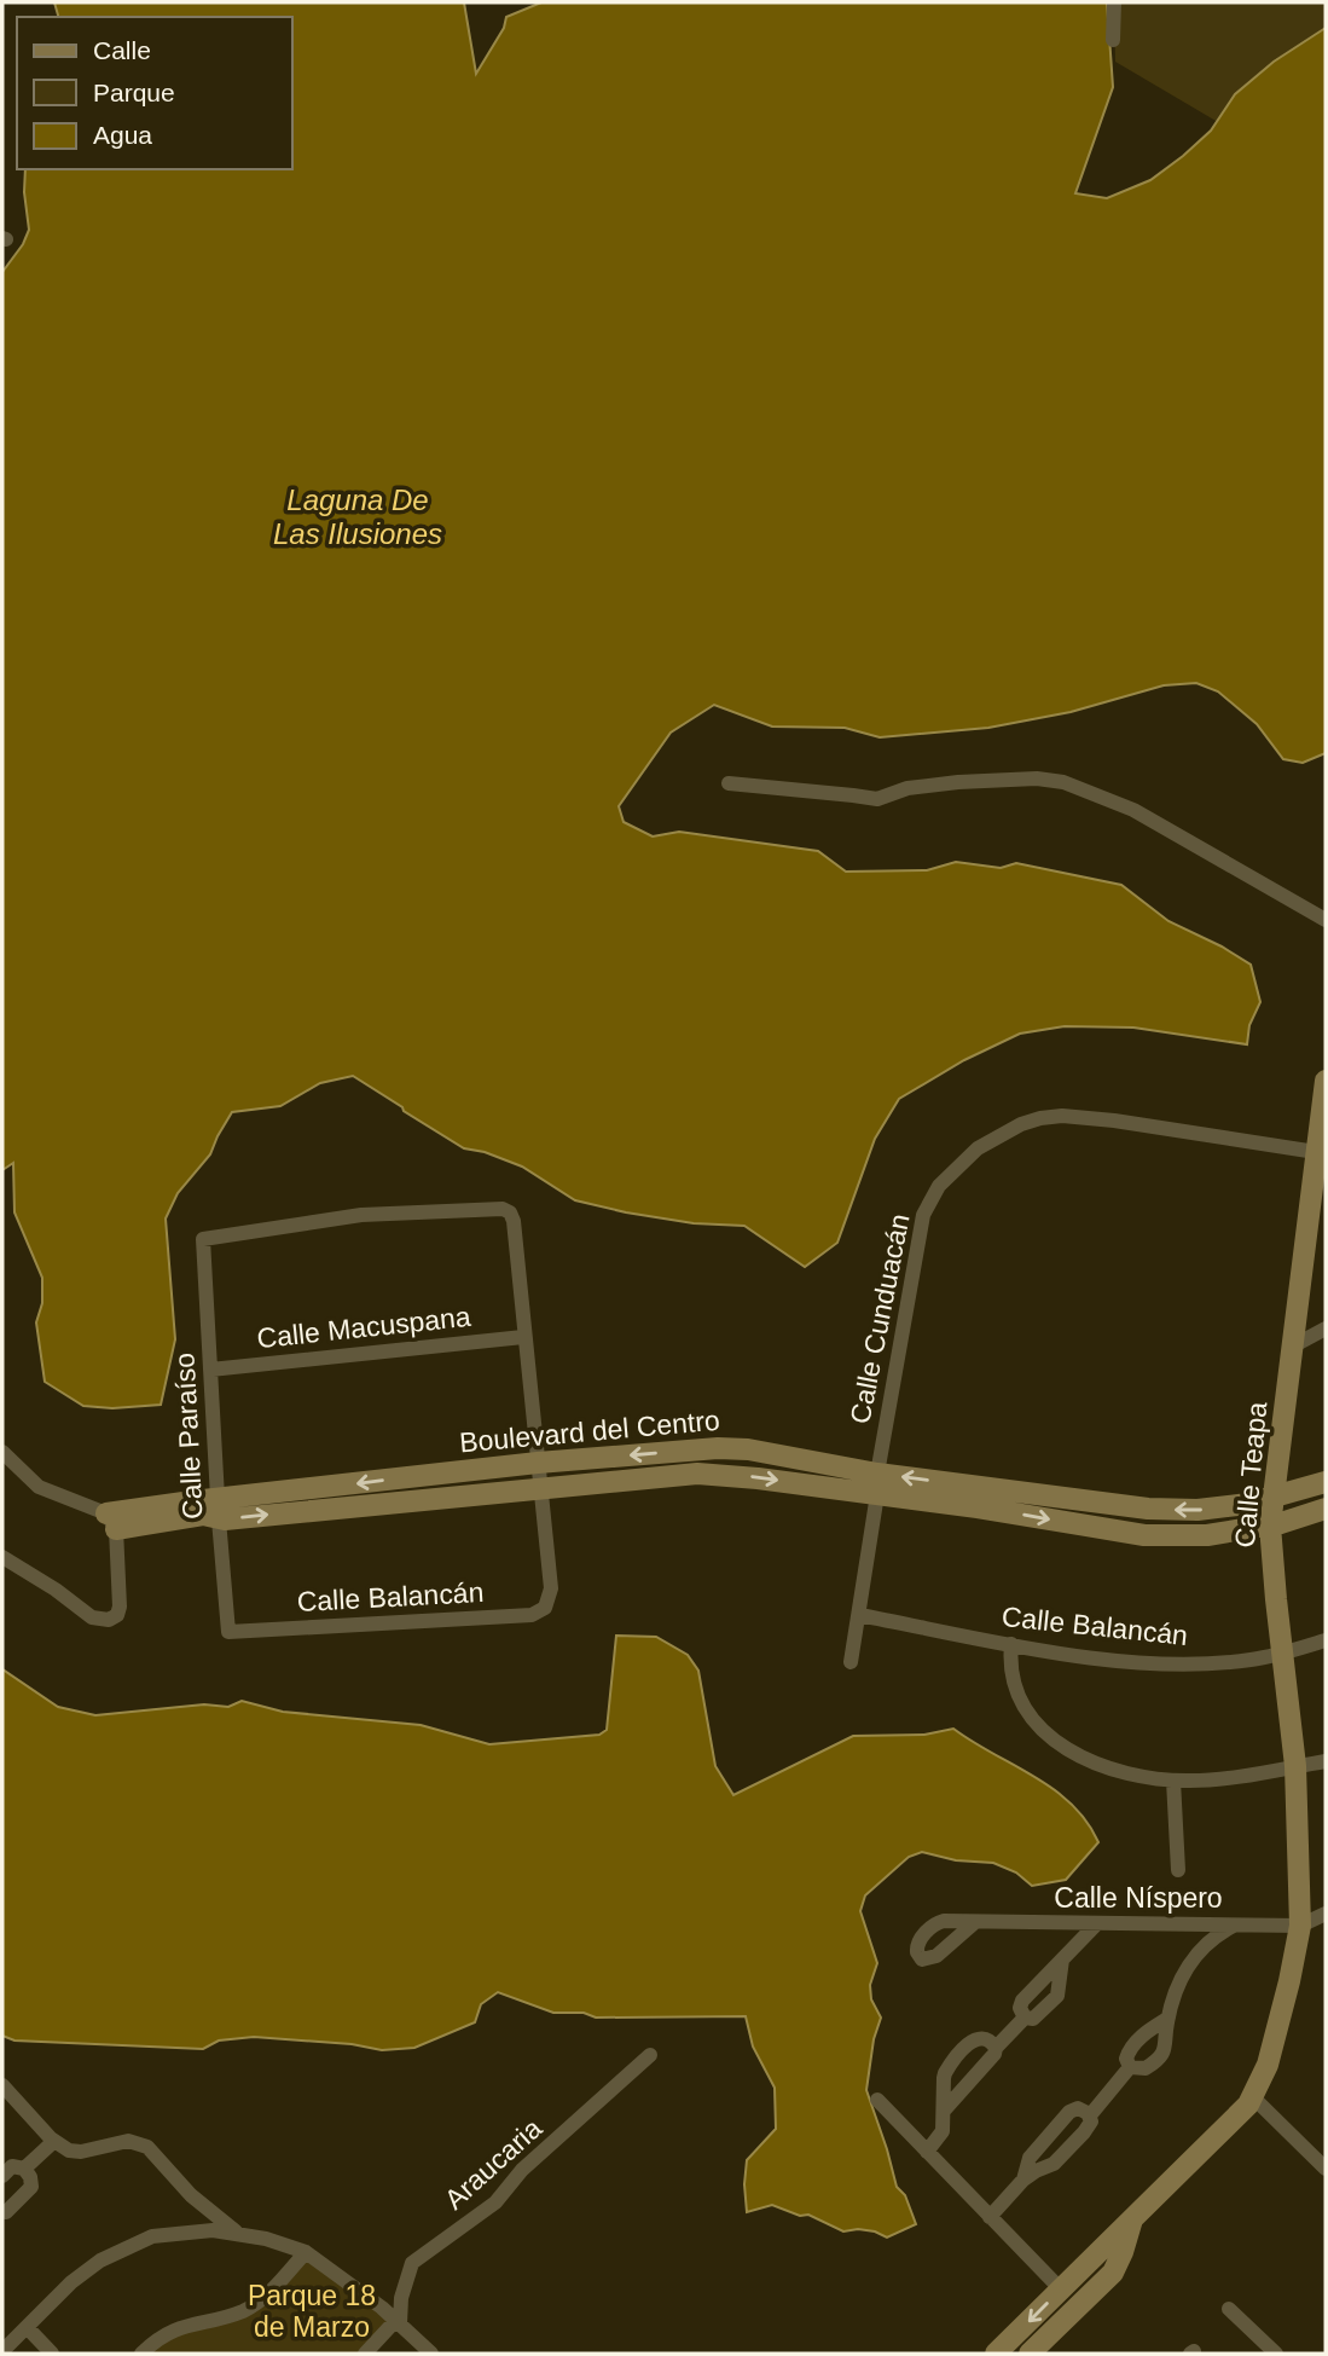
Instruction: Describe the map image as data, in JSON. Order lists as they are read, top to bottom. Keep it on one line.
{"streets":{"street":["Calle Cunduacán","Calle Macuspana","Boulevard del Centro","Calle Paraíso","Calle Teapa","Calle Balancán","Calle Níspero","Araucaria"]},"crossings":[["Calle Cunduacán","Boulevard del Centro"],["Calle Cunduacán","Calle Teapa"],["Calle Cunduacán","Calle Balancán"],["Calle Macuspana","Calle Paraíso"],["Boulevard del Centro","Calle Paraíso"],["Boulevard del Centro","Calle Teapa"],["Boulevard del Centro","Calle Balancán"],["Calle Paraíso","Calle Balancán"],["Calle Teapa","Calle Balancán"],["Calle Teapa","Calle Níspero"]],"water":["Laguna De Las Ilusiones"],"parks":["Parque 18 de Marzo"],"legend":["Calle","Parque","Agua"]}
